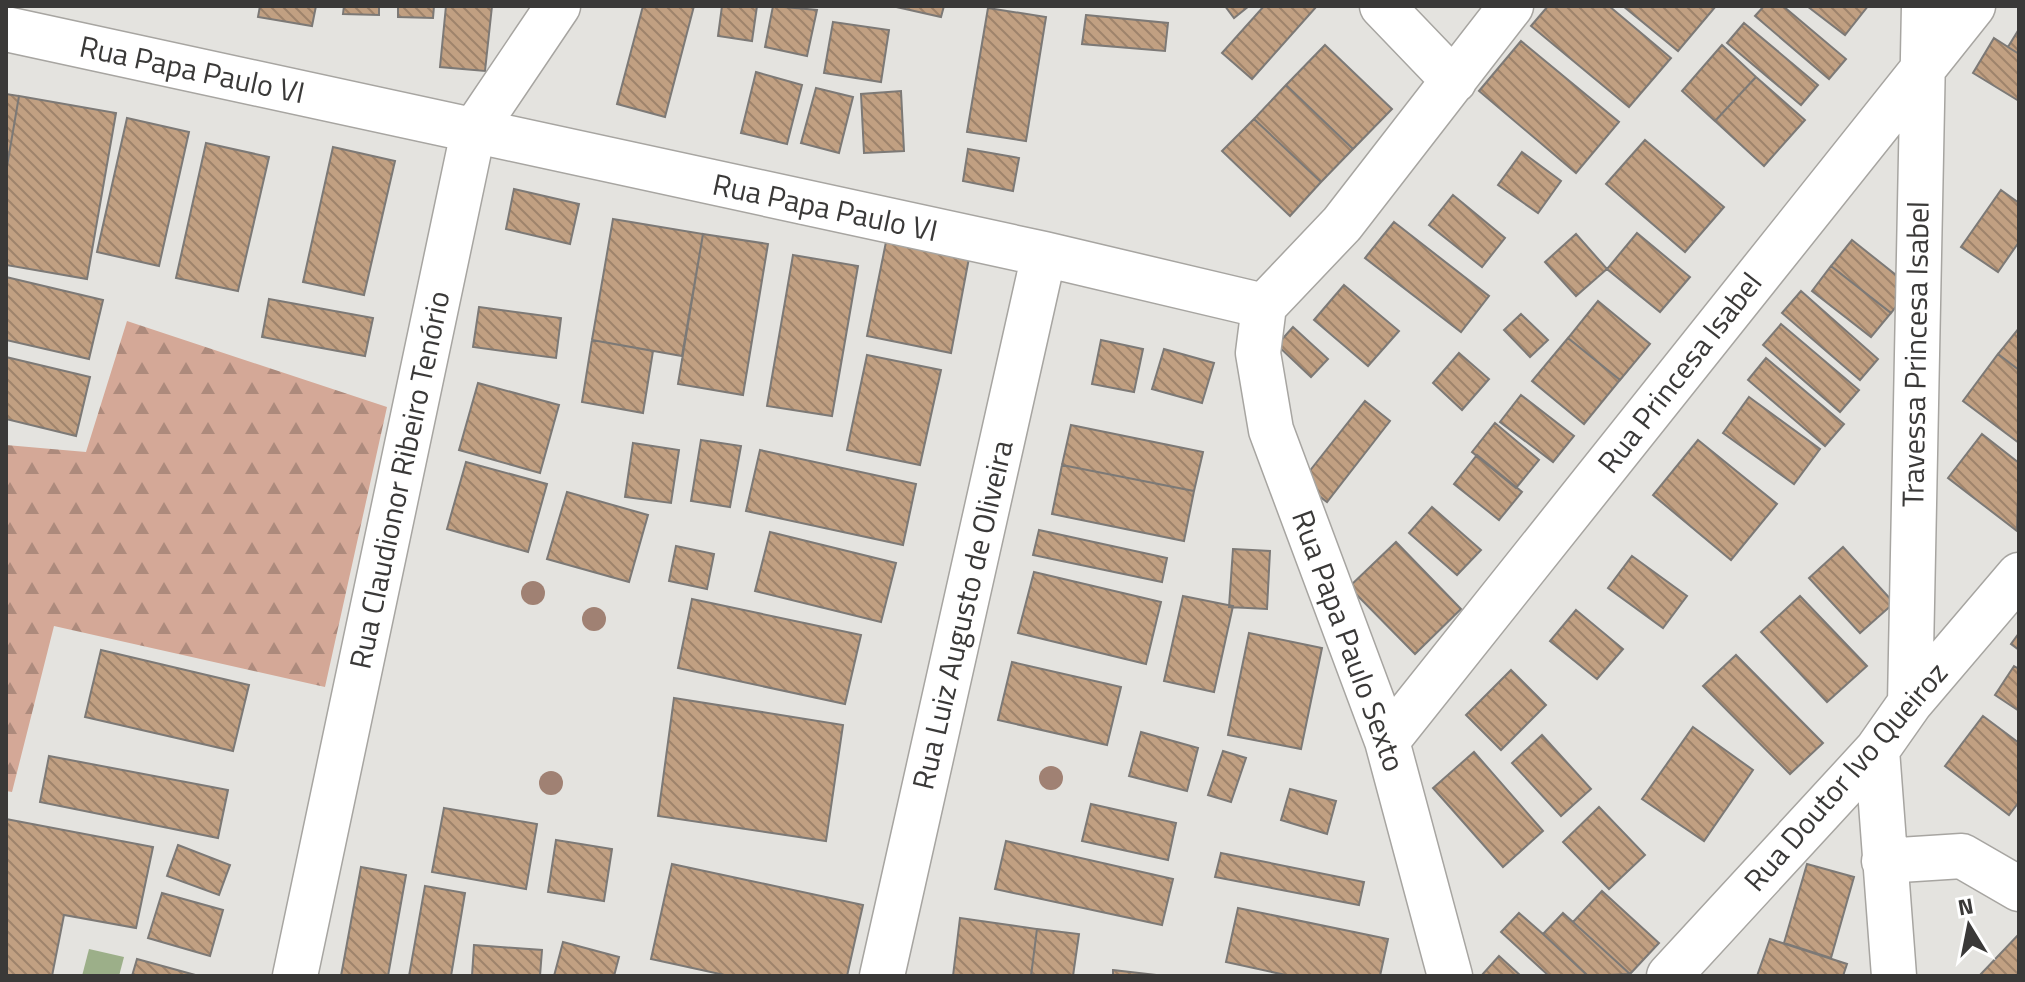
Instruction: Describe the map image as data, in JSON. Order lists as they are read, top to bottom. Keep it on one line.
{"streets":{"street":["Rua Papa Paulo VI","Travessa Princesa Isabel","Rua Princesa Isabel","Rua Claudionor Ribeiro Tenório","Rua Luiz Augusto de Oliveira","Rua Papa Paulo Sexto","Rua Doutor Ivo Queiroz"]},"crossings":[["Rua Papa Paulo VI","Rua Claudionor Ribeiro Tenório"],["Rua Papa Paulo VI","Rua Luiz Augusto de Oliveira"],["Rua Papa Paulo VI","Rua Papa Paulo Sexto"],["Travessa Princesa Isabel","Rua Princesa Isabel"],["Travessa Princesa Isabel","Rua Doutor Ivo Queiroz"],["Rua Princesa Isabel","Rua Papa Paulo Sexto"]],"north":"top"}
